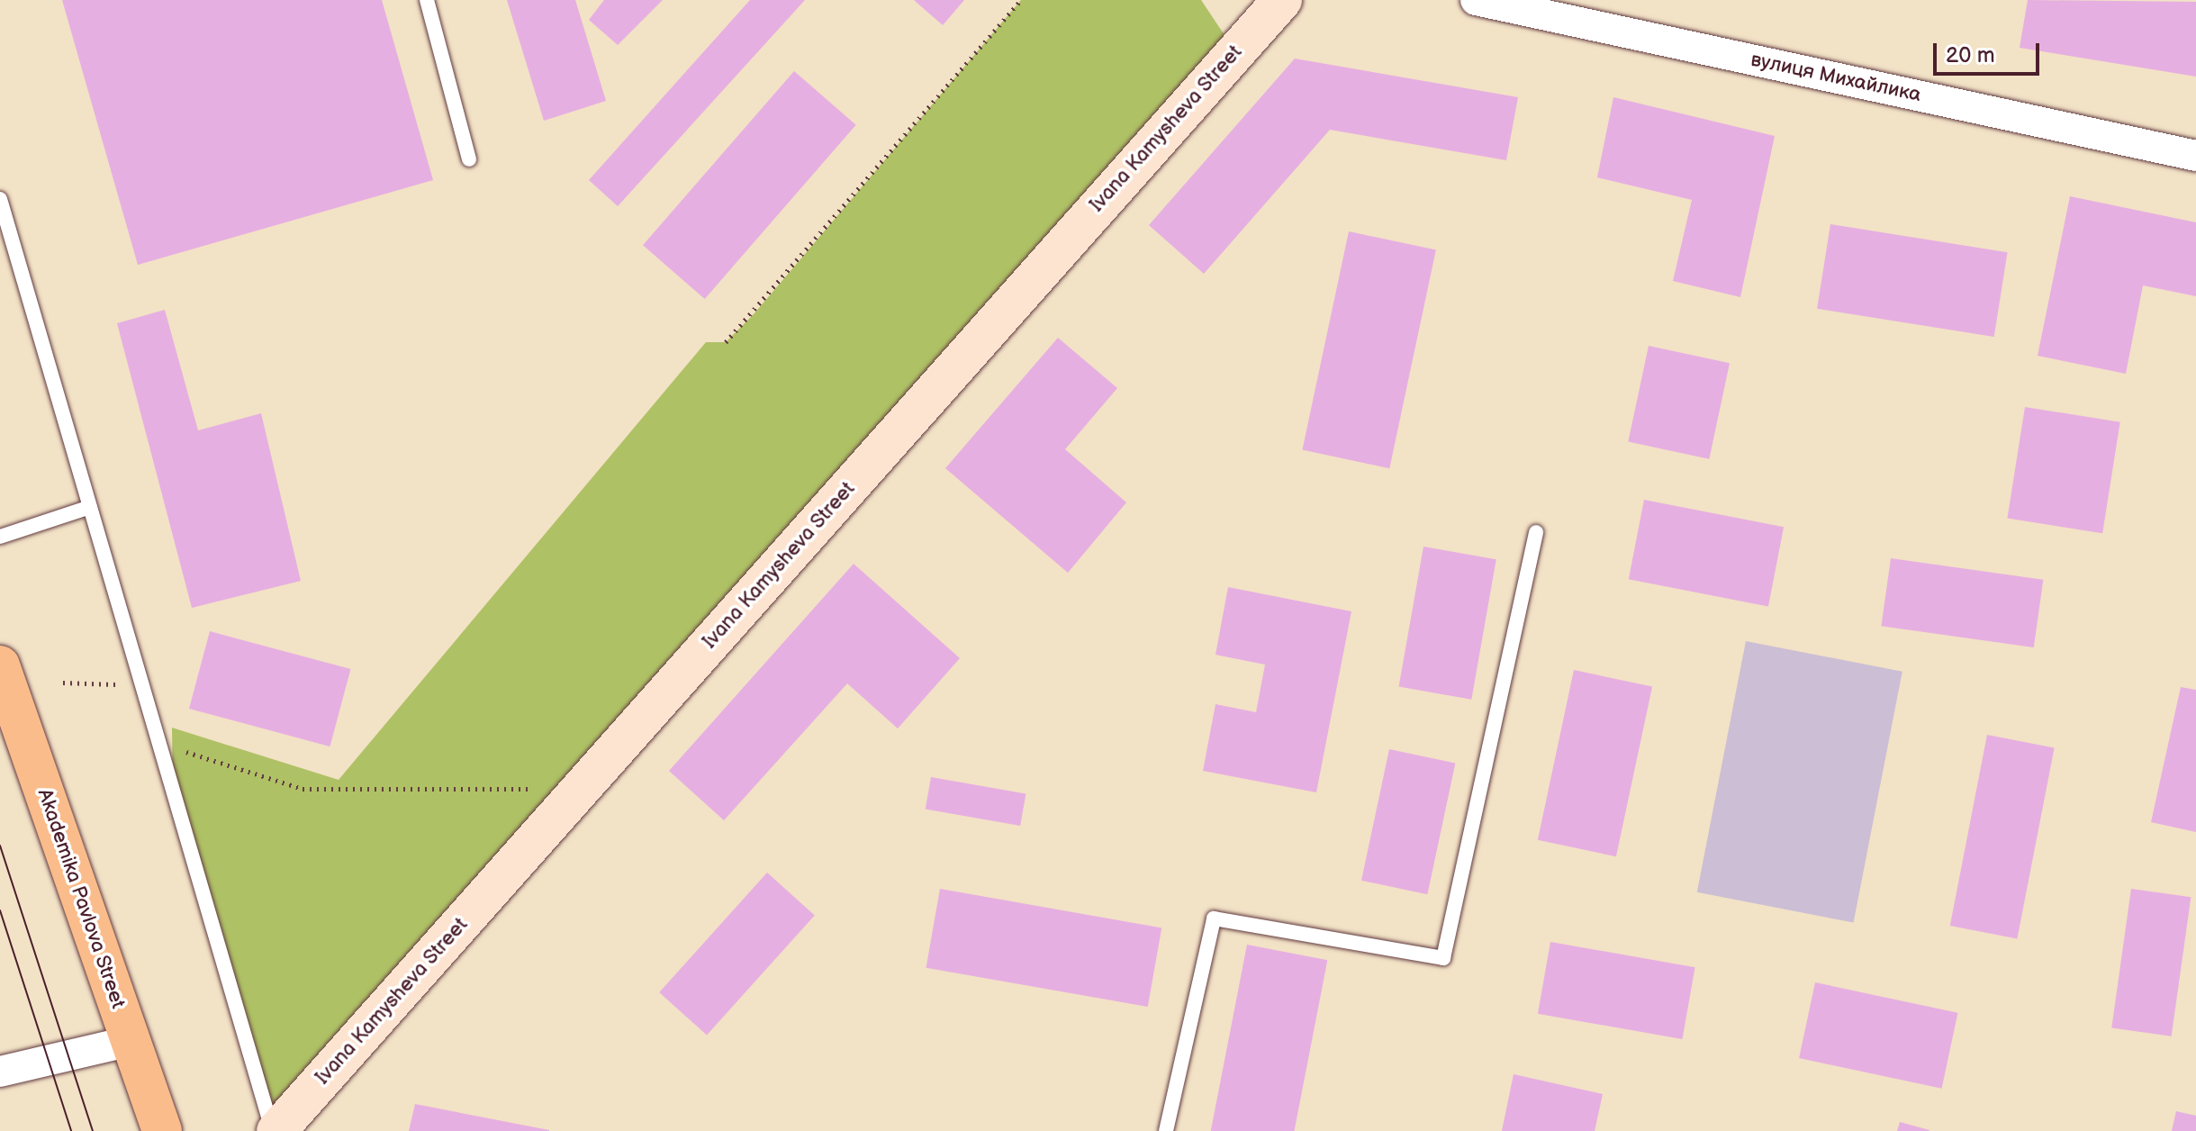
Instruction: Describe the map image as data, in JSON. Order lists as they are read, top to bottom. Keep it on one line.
{"streets":{"main road":["Akademika Pavlova Street"],"street":["вулиця Михайлика","Ivana Kamysheva Street"]},"scale_bar":"20 m"}
